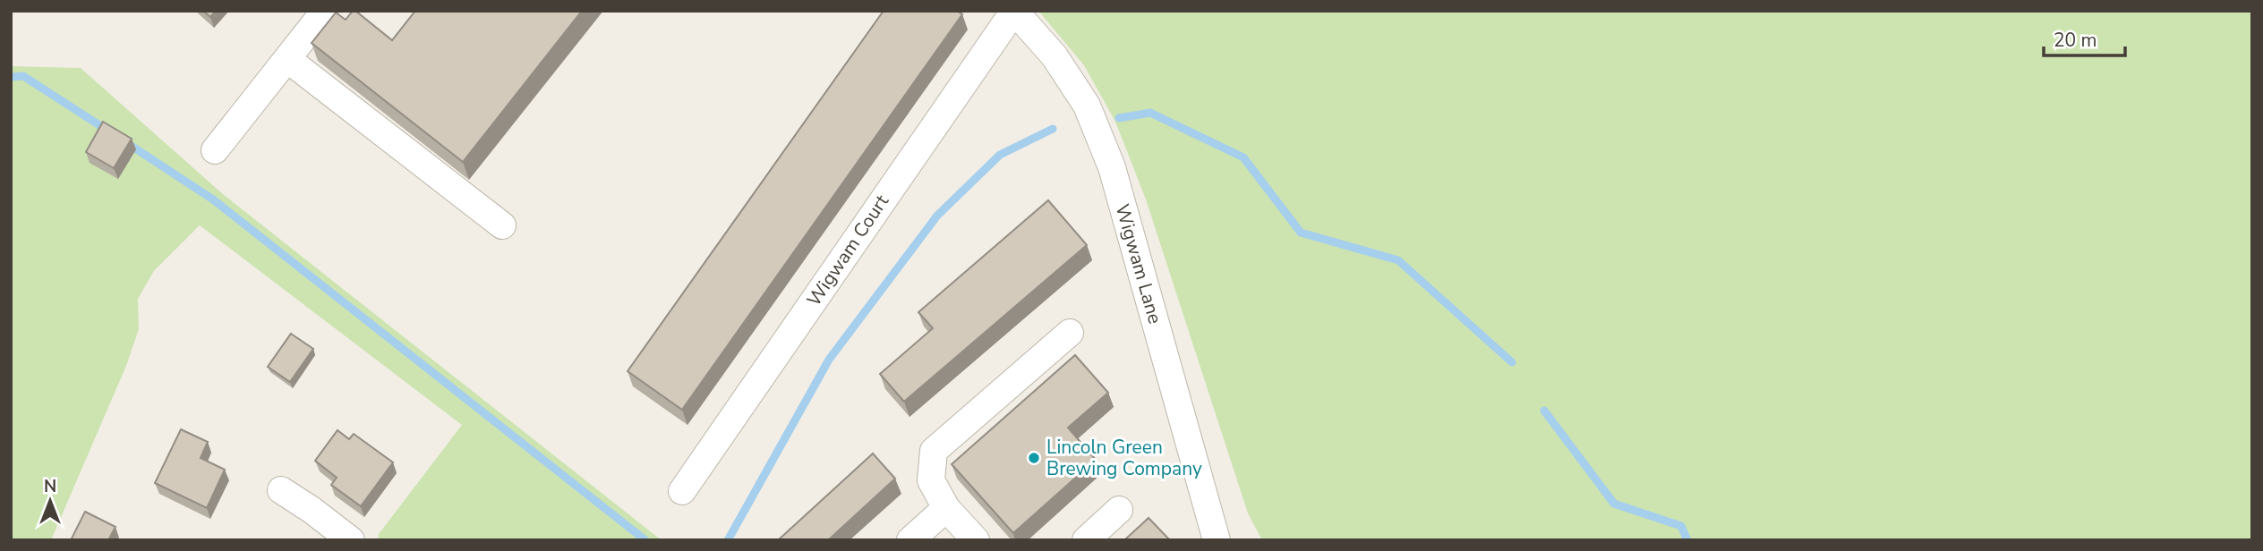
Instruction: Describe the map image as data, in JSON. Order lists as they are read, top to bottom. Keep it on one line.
{"streets":{"street":["Wigwam Court","Wigwam Lane"]},"crossings":[["Wigwam Court","Wigwam Lane"]],"places":["Lincoln Green Brewing Company"],"scale_bar":"20 m","north":"top"}
